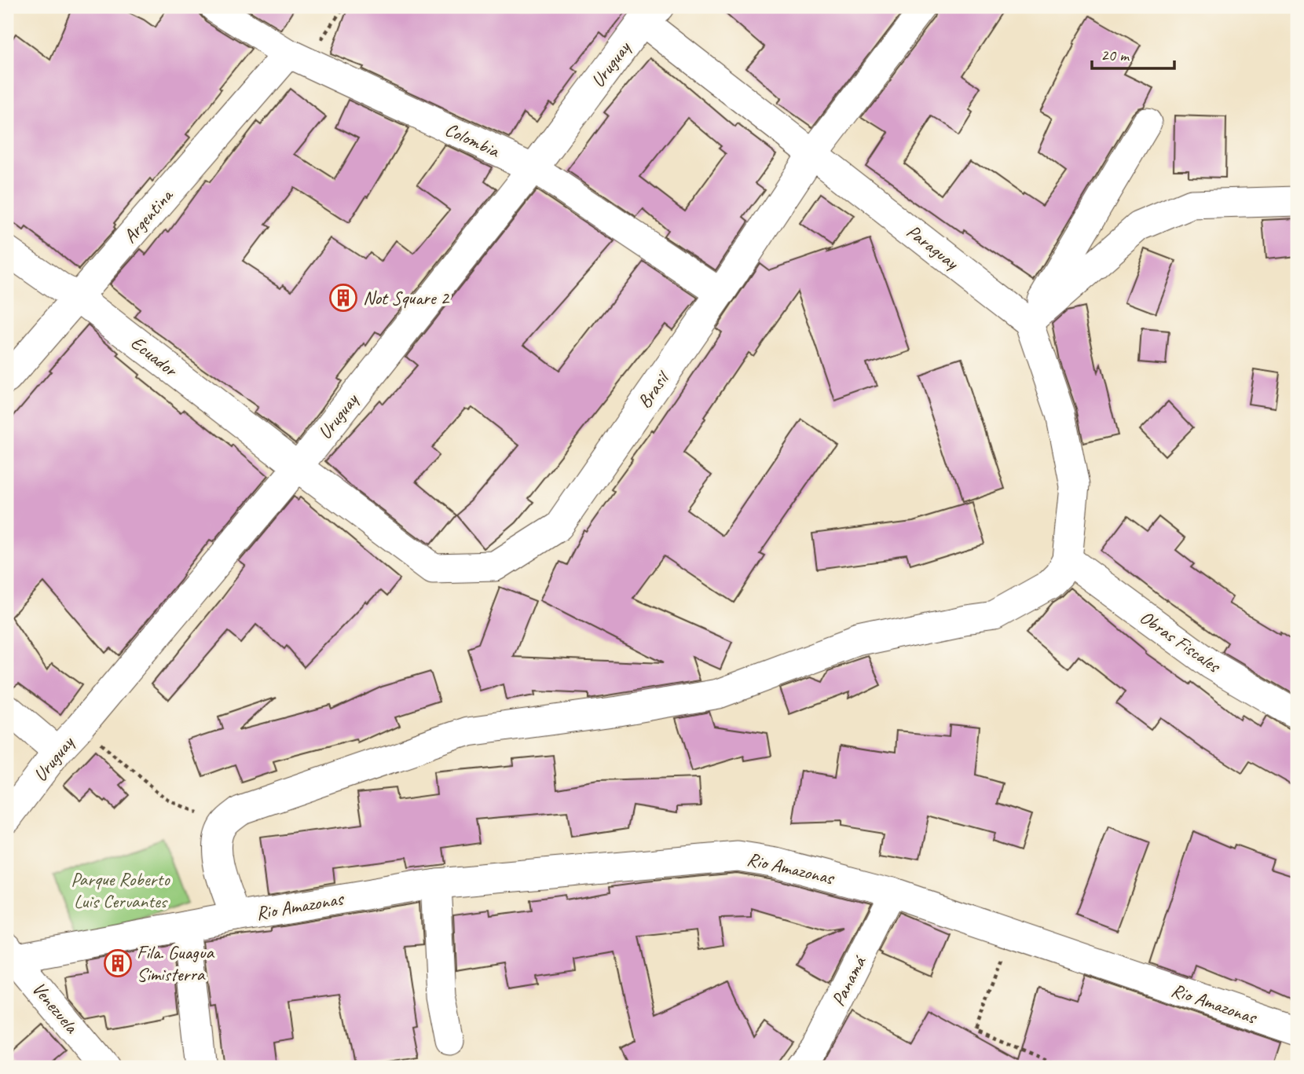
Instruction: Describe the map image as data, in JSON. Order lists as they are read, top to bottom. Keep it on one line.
{"streets":{"street":["Uruguay","Colombia","Argentina","Paraguay","Ecuador","Brasil","Obras Fiscales","Rio Amazonas","Panamá","Venezuela"]},"crossings":[["Uruguay","Colombia"],["Uruguay","Paraguay"],["Uruguay","Ecuador"],["Uruguay","Brasil"],["Colombia","Argentina"],["Colombia","Brasil"],["Argentina","Ecuador"],["Paraguay","Brasil"],["Ecuador","Brasil"],["Rio Amazonas","Panamá"]],"parks":["Parque Roberto Luis Cervantes"],"places":{"building":["Not Square 2","Fila. Guagua Simisterra"]},"scale_bar":"20 m"}
